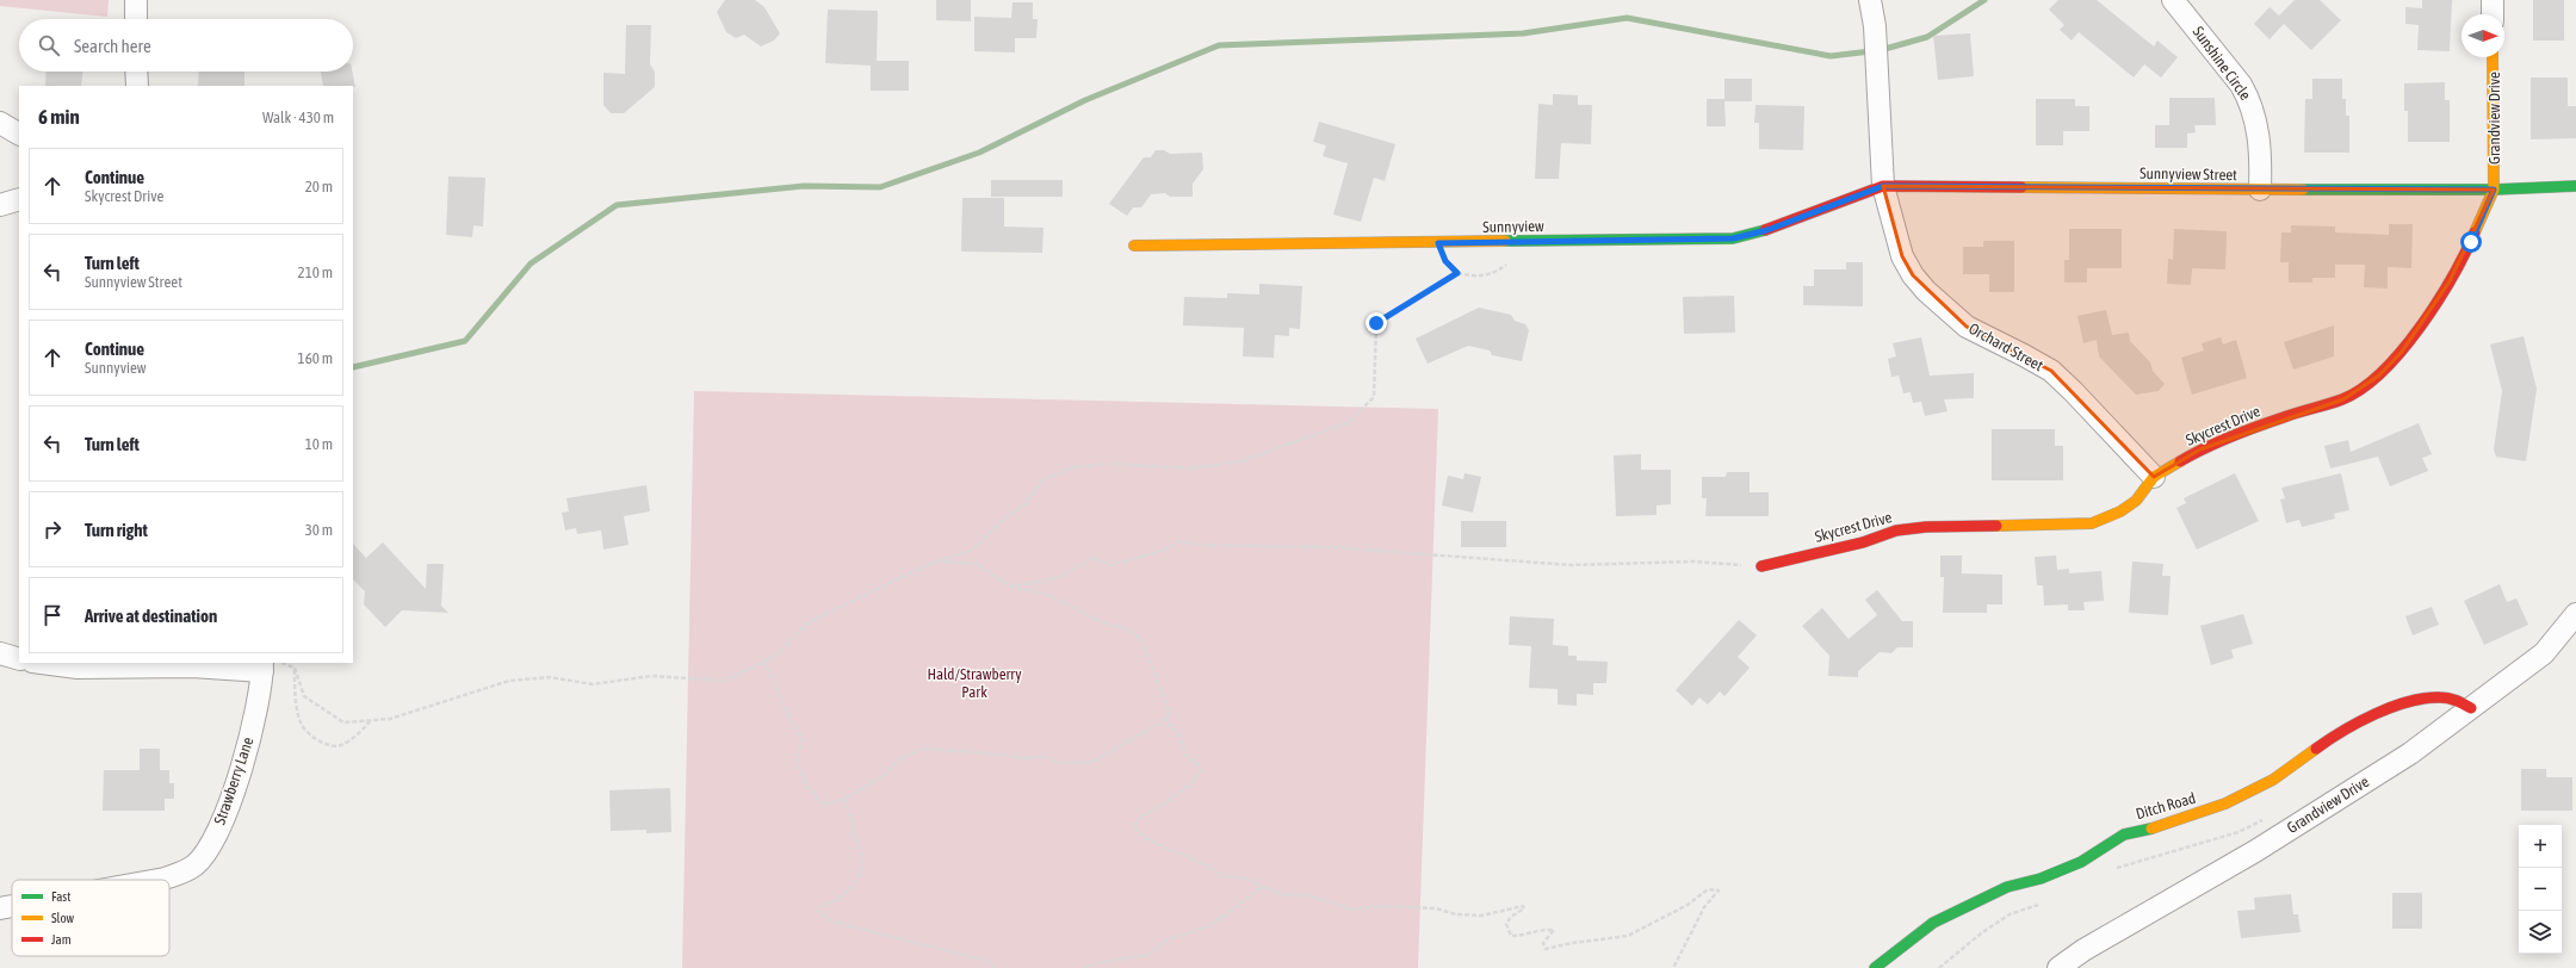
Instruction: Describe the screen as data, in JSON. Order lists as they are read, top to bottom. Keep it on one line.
{"streets":{"street":["Sunshine Circle","Grandview Drive","Sunnyview Street","Sunnyview","Orchard Street","Skycrest Drive","Strawberry Lane","Ditch Road"]},"crossings":[["Sunshine Circle","Sunnyview Street"],["Grandview Drive","Sunnyview Street"],["Grandview Drive","Skycrest Drive"],["Grandview Drive","Ditch Road"],["Sunnyview Street","Sunnyview"],["Sunnyview Street","Orchard Street"],["Sunnyview Street","Skycrest Drive"],["Sunnyview","Orchard Street"],["Orchard Street","Skycrest Drive"]],"parks":["Hald/Strawberry Park"],"legend":["Fast","Slow","Jam"],"north":"right","page":{"search":"Search here","heading":["6 min","Walk · 430 m"],"list":[["Continue","Skycrest Drive","20 m"],["Turn left","Sunnyview Street","210 m"],["Continue","Sunnyview","160 m"],["Turn left","10 m"],["Turn right","30 m"],"Arrive at destination"],"map_buttons":["+","−"]}}
